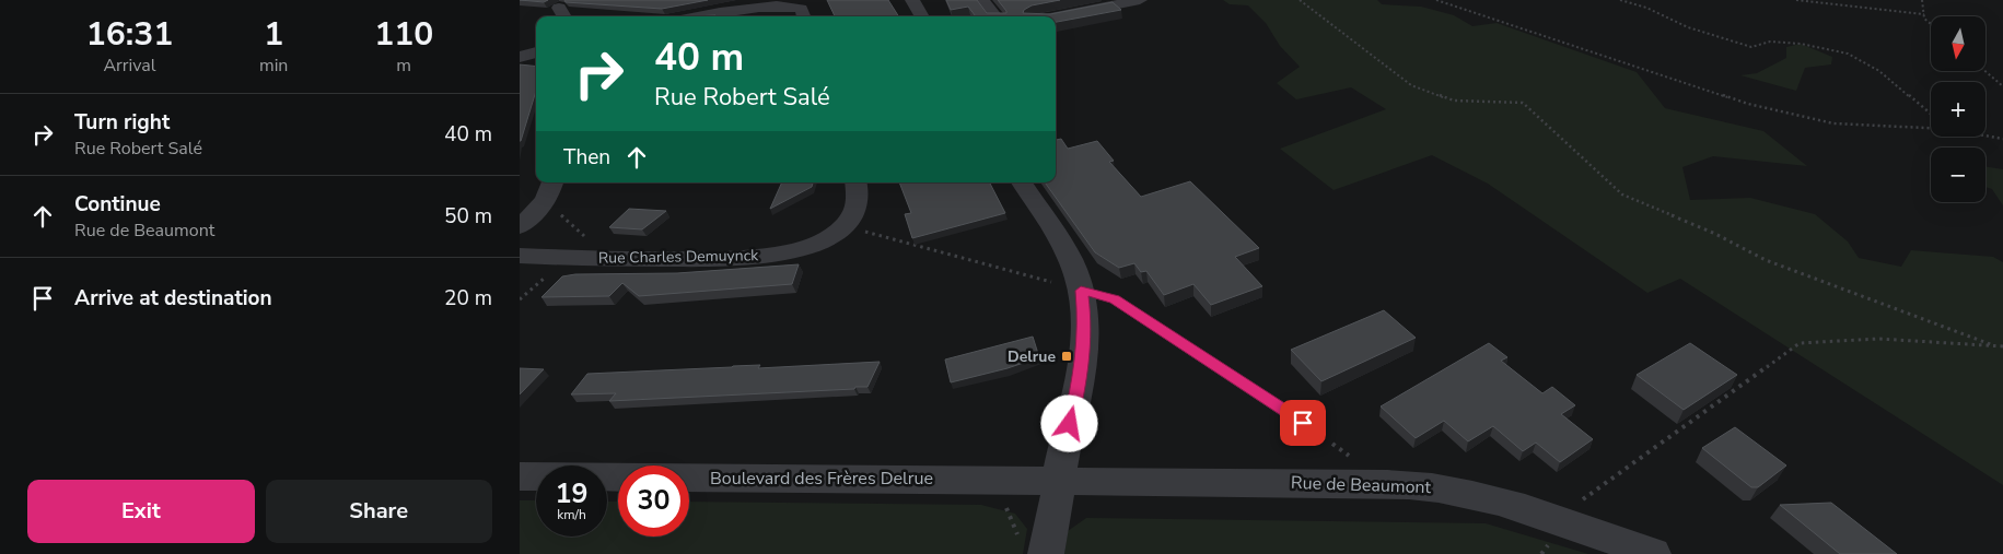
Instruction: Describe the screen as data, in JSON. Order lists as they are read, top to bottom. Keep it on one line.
{"streets":{"street":["Rue Charles Demuynck","Boulevard des Frères Delrue","Rue de Beaumont"]},"crossings":[["Boulevard des Frères Delrue","Rue de Beaumont"]],"places":{"transit":["Delrue"]},"north":"bottom","page":{"eta":["16:31","Arrival","1","min","110","m"],"map_buttons":["+","−"],"turn":["40 m","Rue Robert Salé"],"list":[{"name":"Turn right","note":"Rue Robert Salé","value":"40 m"},{"name":"Continue","note":"Rue de Beaumont","value":"50 m"},{"name":"Arrive at destination","value":"20 m"}],"then":"Then","speed":"19 km/h","limit":"30","buttons":["Exit","Share"]}}
